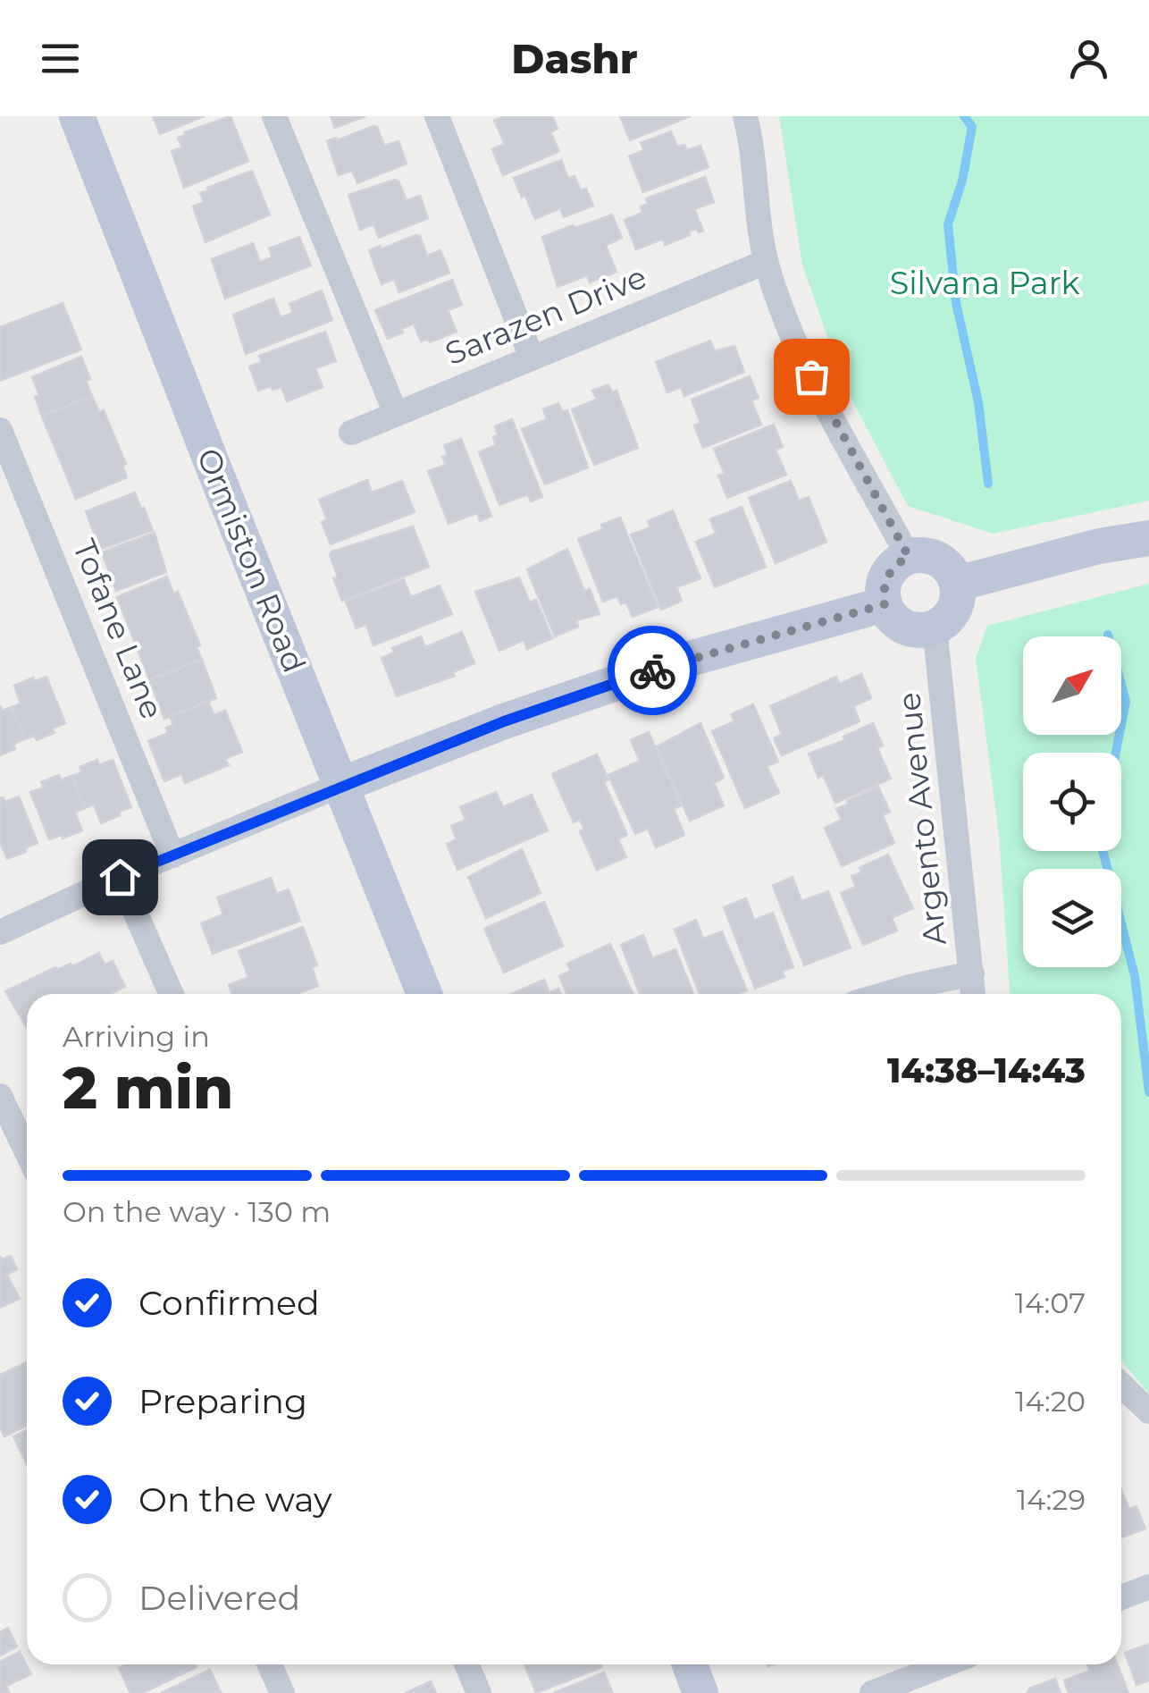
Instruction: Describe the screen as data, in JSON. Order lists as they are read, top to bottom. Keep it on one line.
{"streets":{"street":["Sarazen Drive","Ormiston Road","Tofane Lane","Argento Avenue"]},"parks":["Silvana Park"],"north":"top right","page":{"header":"Dashr","heading":["2 min","Arriving in","14:38–14:43"],"bar":"On the way · 130 m","list":[["Confirmed","14:07"],["Preparing","14:20"],["On the way","14:29"],"Delivered"]}}
